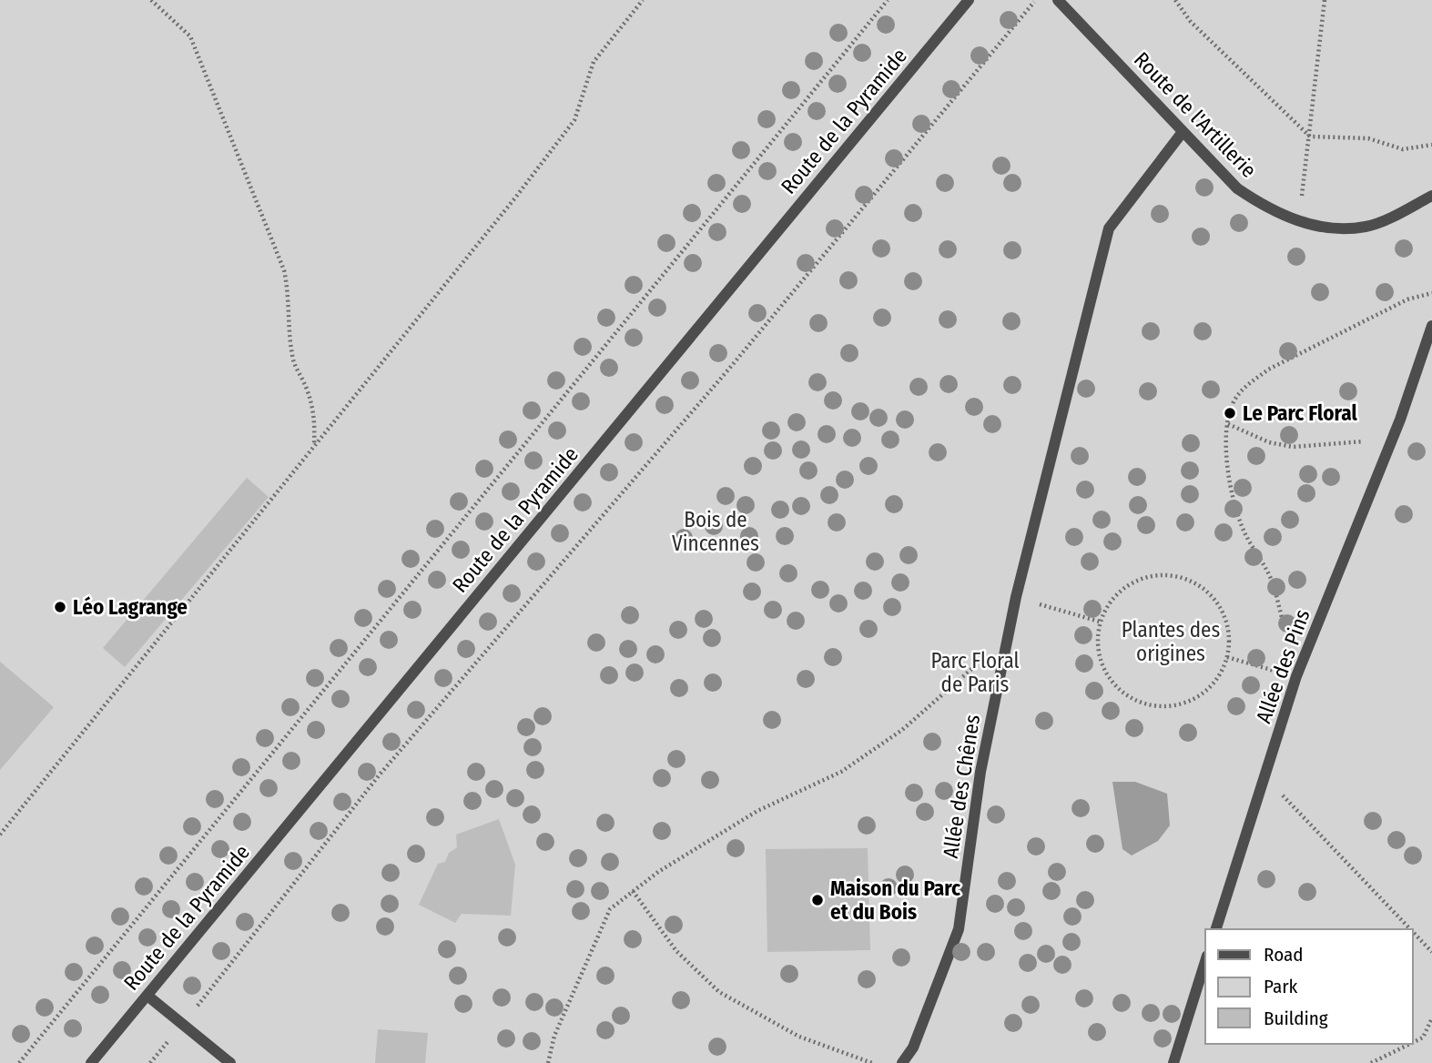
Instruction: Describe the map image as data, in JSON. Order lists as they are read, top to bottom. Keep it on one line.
{"streets":{"street":["Route de l'Artillerie","Route de la Pyramide","Allée des Pins","Allée des Chênes"]},"crossings":[["Route de l'Artillerie","Allée des Chênes"]],"parks":["Bois de Vincennes","Plantes des origines","Parc Floral de Paris"],"places":["Le Parc Floral","Léo Lagrange","Maison du Parc et du Bois"],"legend":["Road","Park","Building"]}
